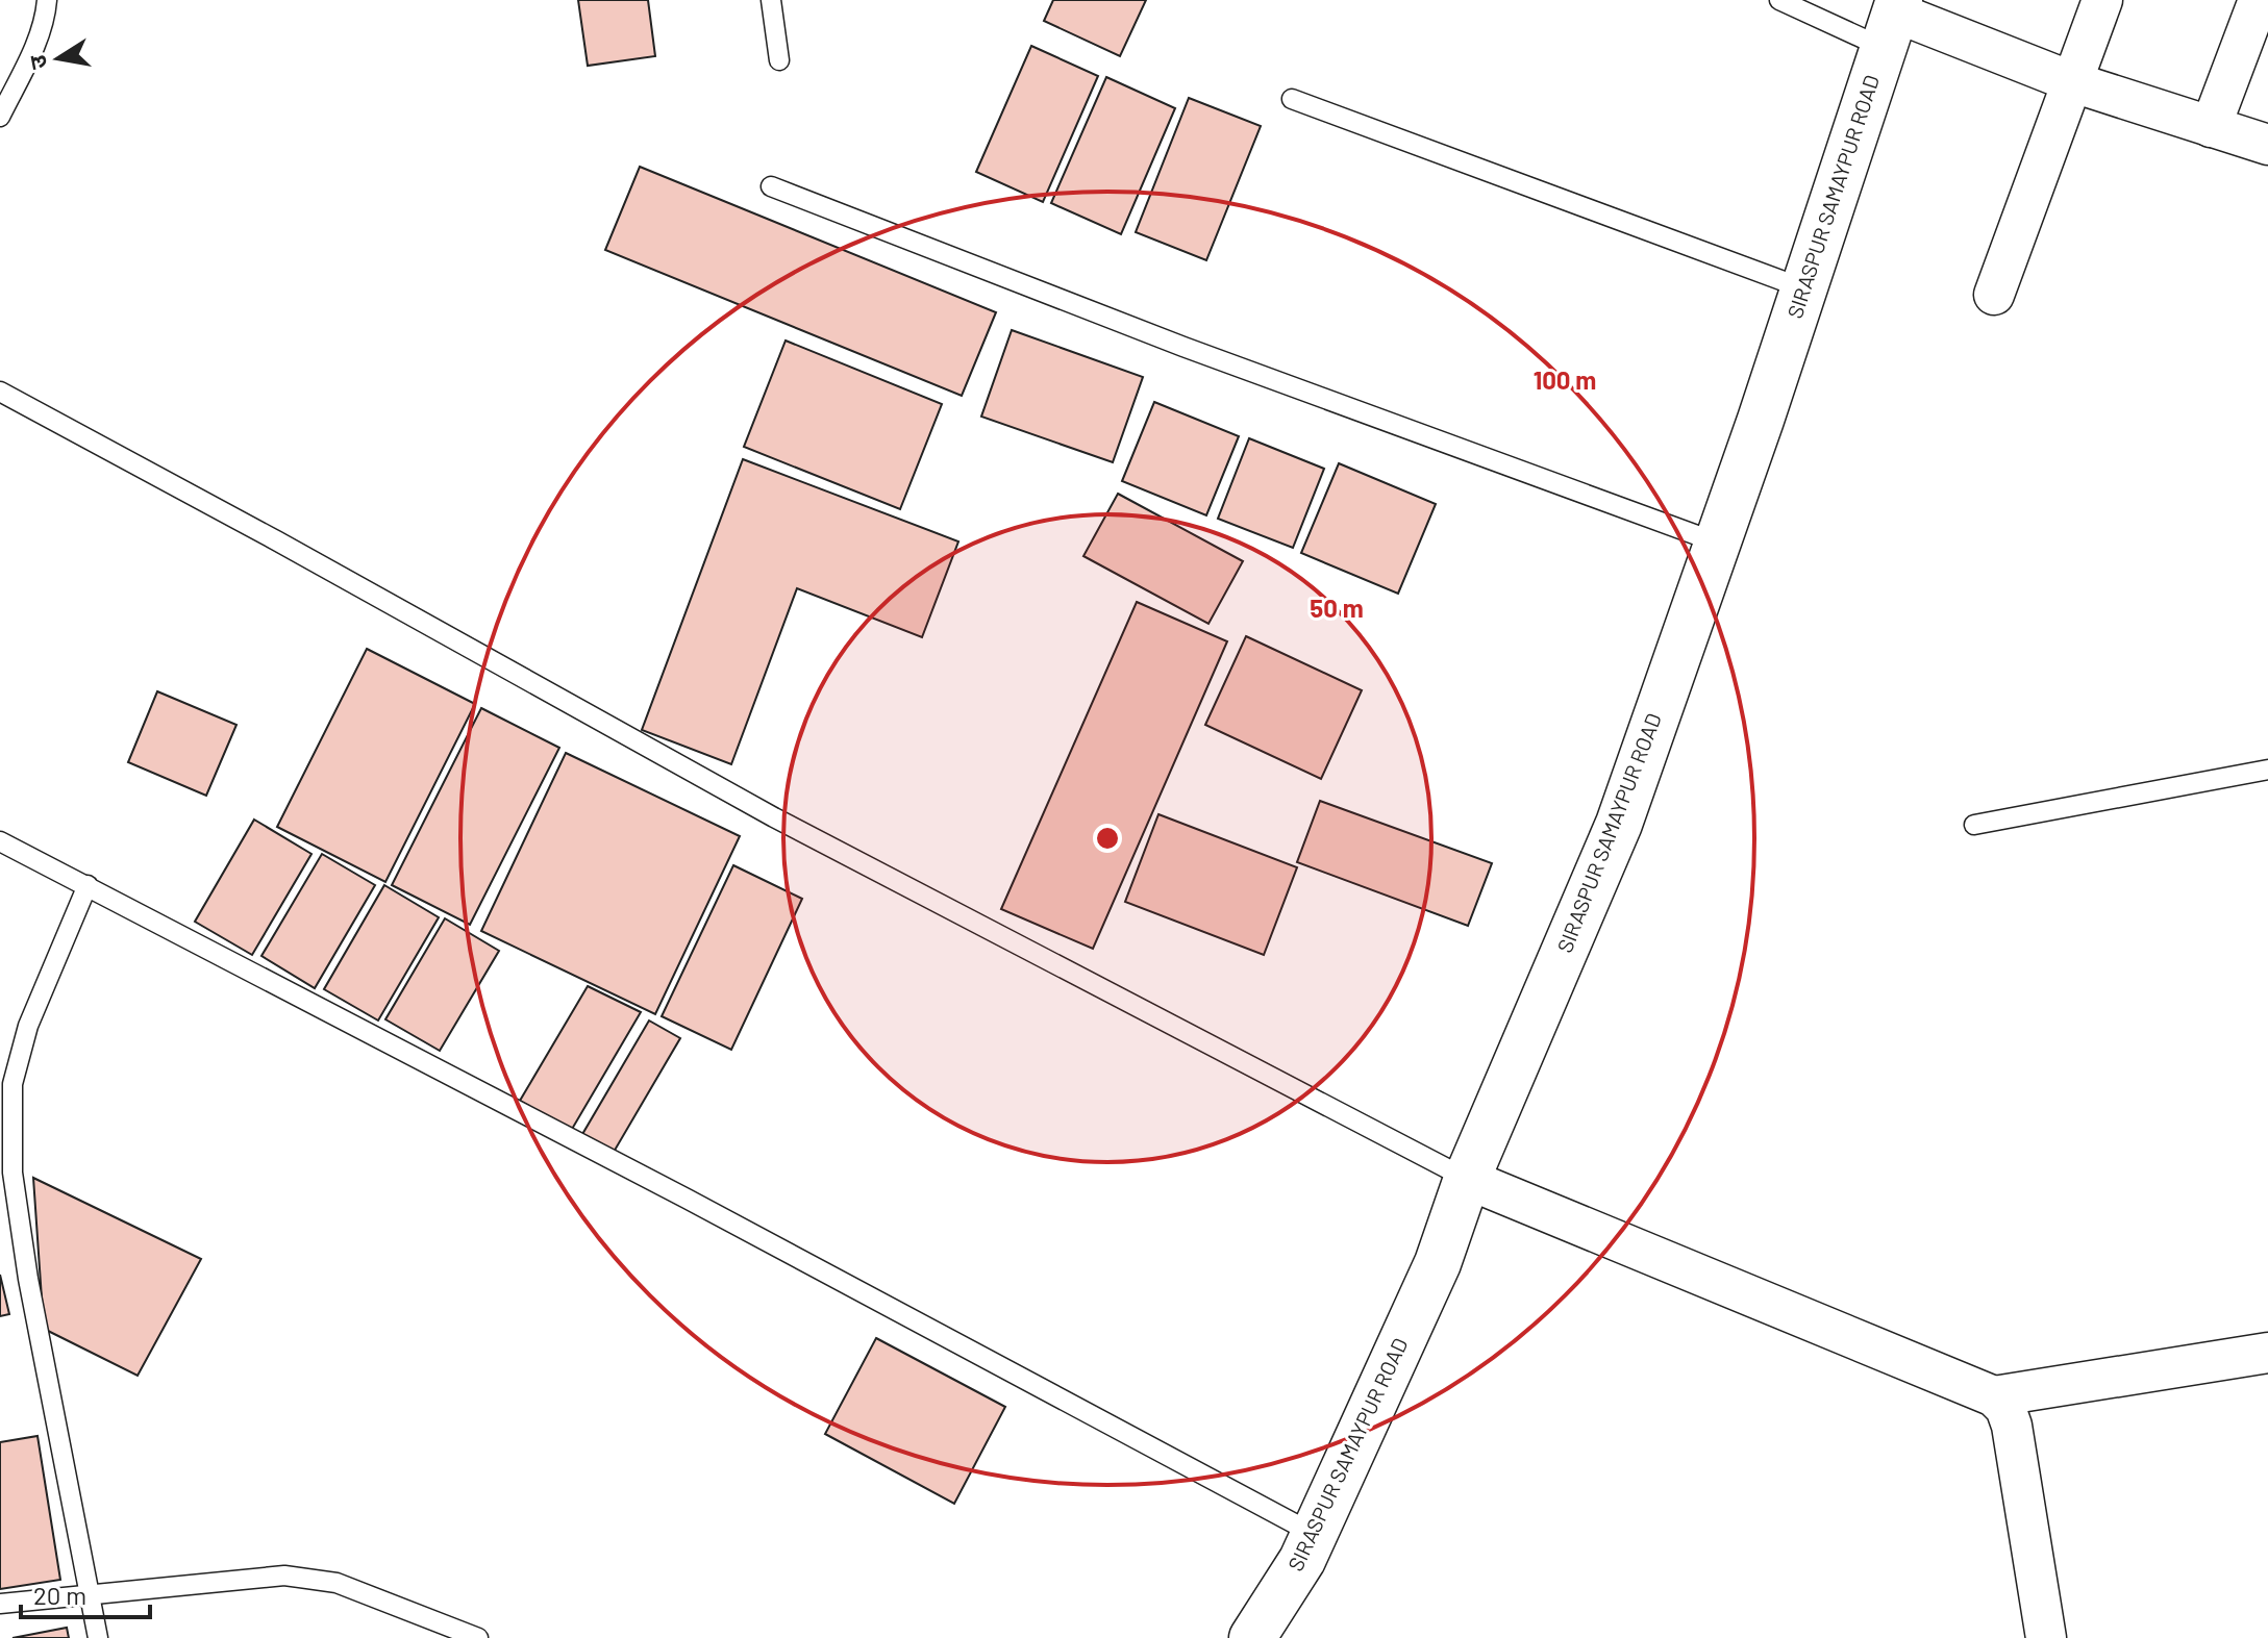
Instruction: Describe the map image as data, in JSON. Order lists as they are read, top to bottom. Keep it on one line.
{"streets":{"street":["SIRASPUR SAMAYPUR ROAD"]},"scale_bar":"20 m","north":"left","rings":["100 m","50 m"]}
